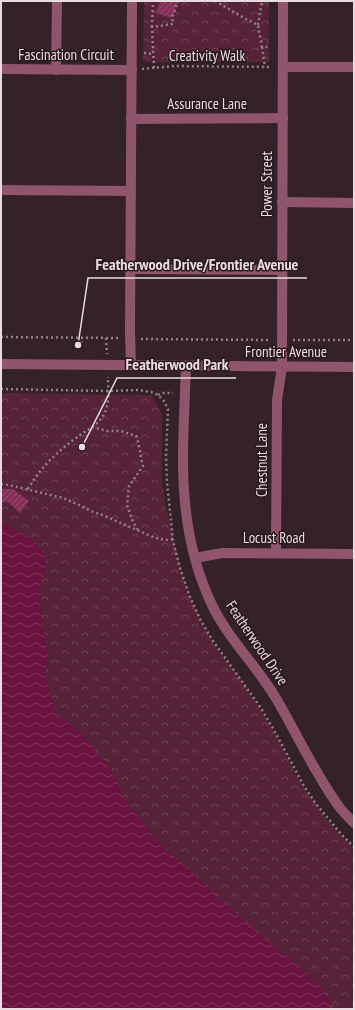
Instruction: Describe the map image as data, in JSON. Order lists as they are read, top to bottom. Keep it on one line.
{"streets":{"street":["Fascination Circuit","Assurance Lane","Power Street","Frontier Avenue","Chestnut Lane","Locust Road","Featherwood Drive"],"path":["Creativity Walk"]},"crossings":[["Fascination Circuit","Creativity Walk"],["Creativity Walk","Power Street"],["Assurance Lane","Power Street"],["Power Street","Frontier Avenue"],["Power Street","Chestnut Lane"],["Frontier Avenue","Chestnut Lane"],["Frontier Avenue","Featherwood Drive"],["Chestnut Lane","Locust Road"],["Locust Road","Featherwood Drive"]],"places":["Featherwood Drive/Frontier Avenue","Featherwood Park"]}
